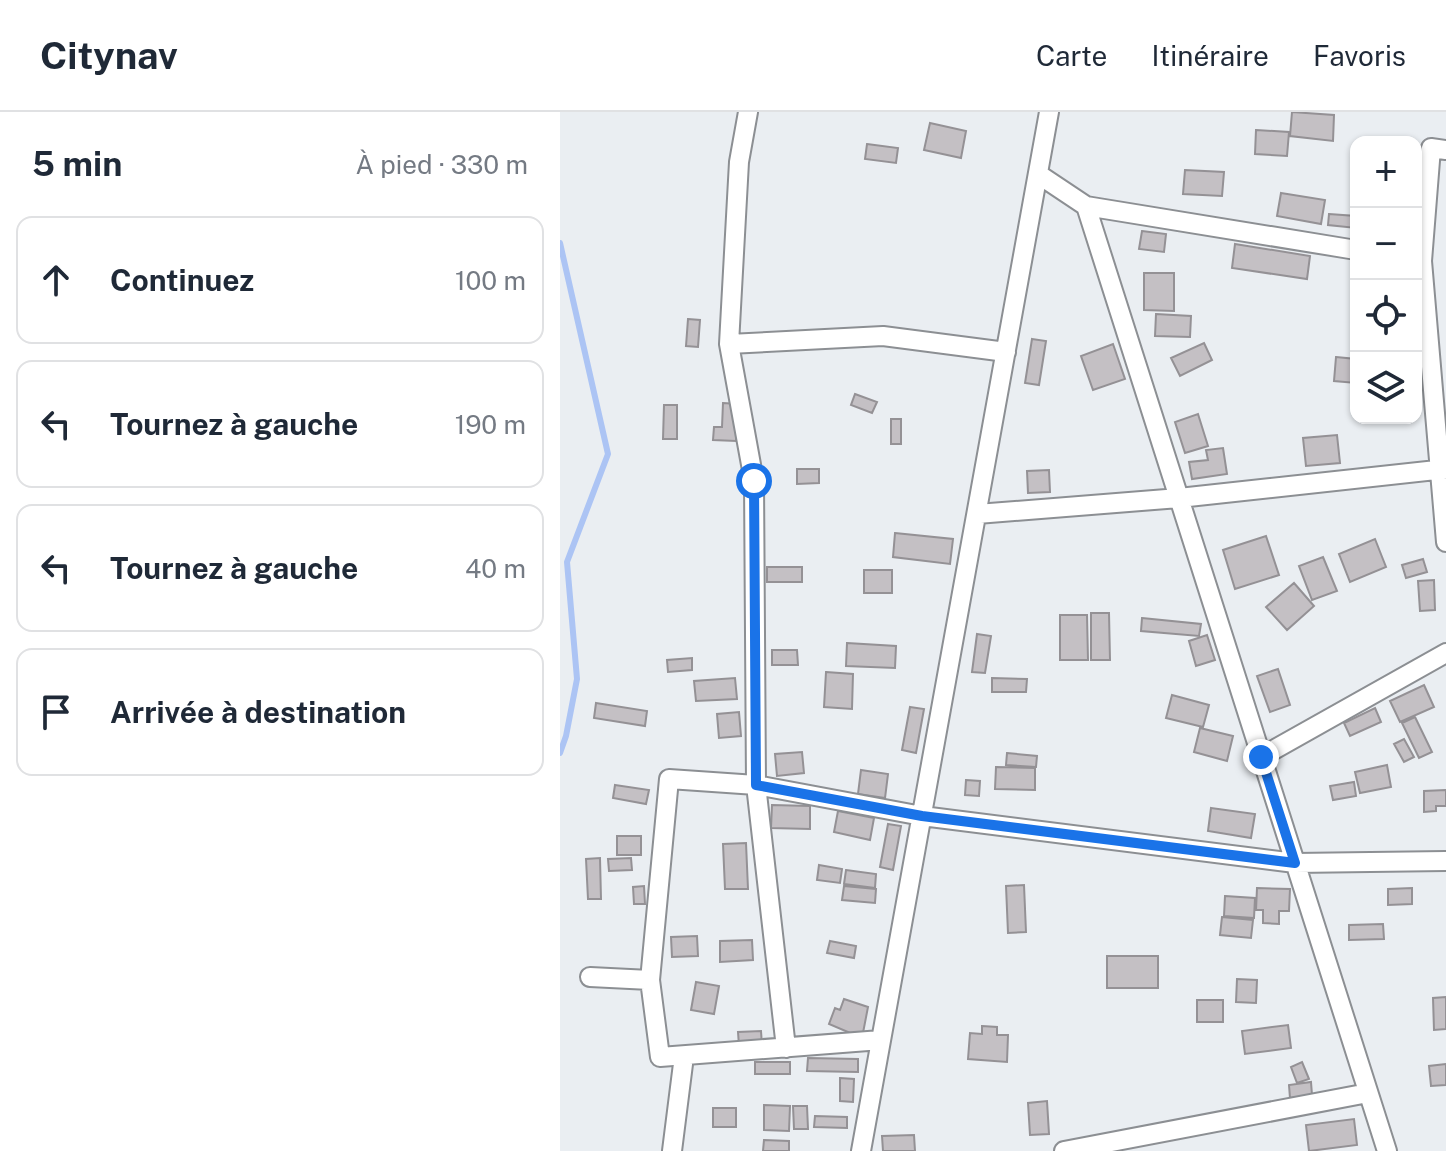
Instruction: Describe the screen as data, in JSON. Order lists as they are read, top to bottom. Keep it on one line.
{"page":{"header":"Citynav","nav":["Carte","Itinéraire","Favoris"],"heading":["5 min","À pied · 330 m"],"map_buttons":["+","−"],"list":[["Continuez","100 m"],["Tournez à gauche","190 m"],["Tournez à gauche","40 m"],"Arrivée à destination"]}}
